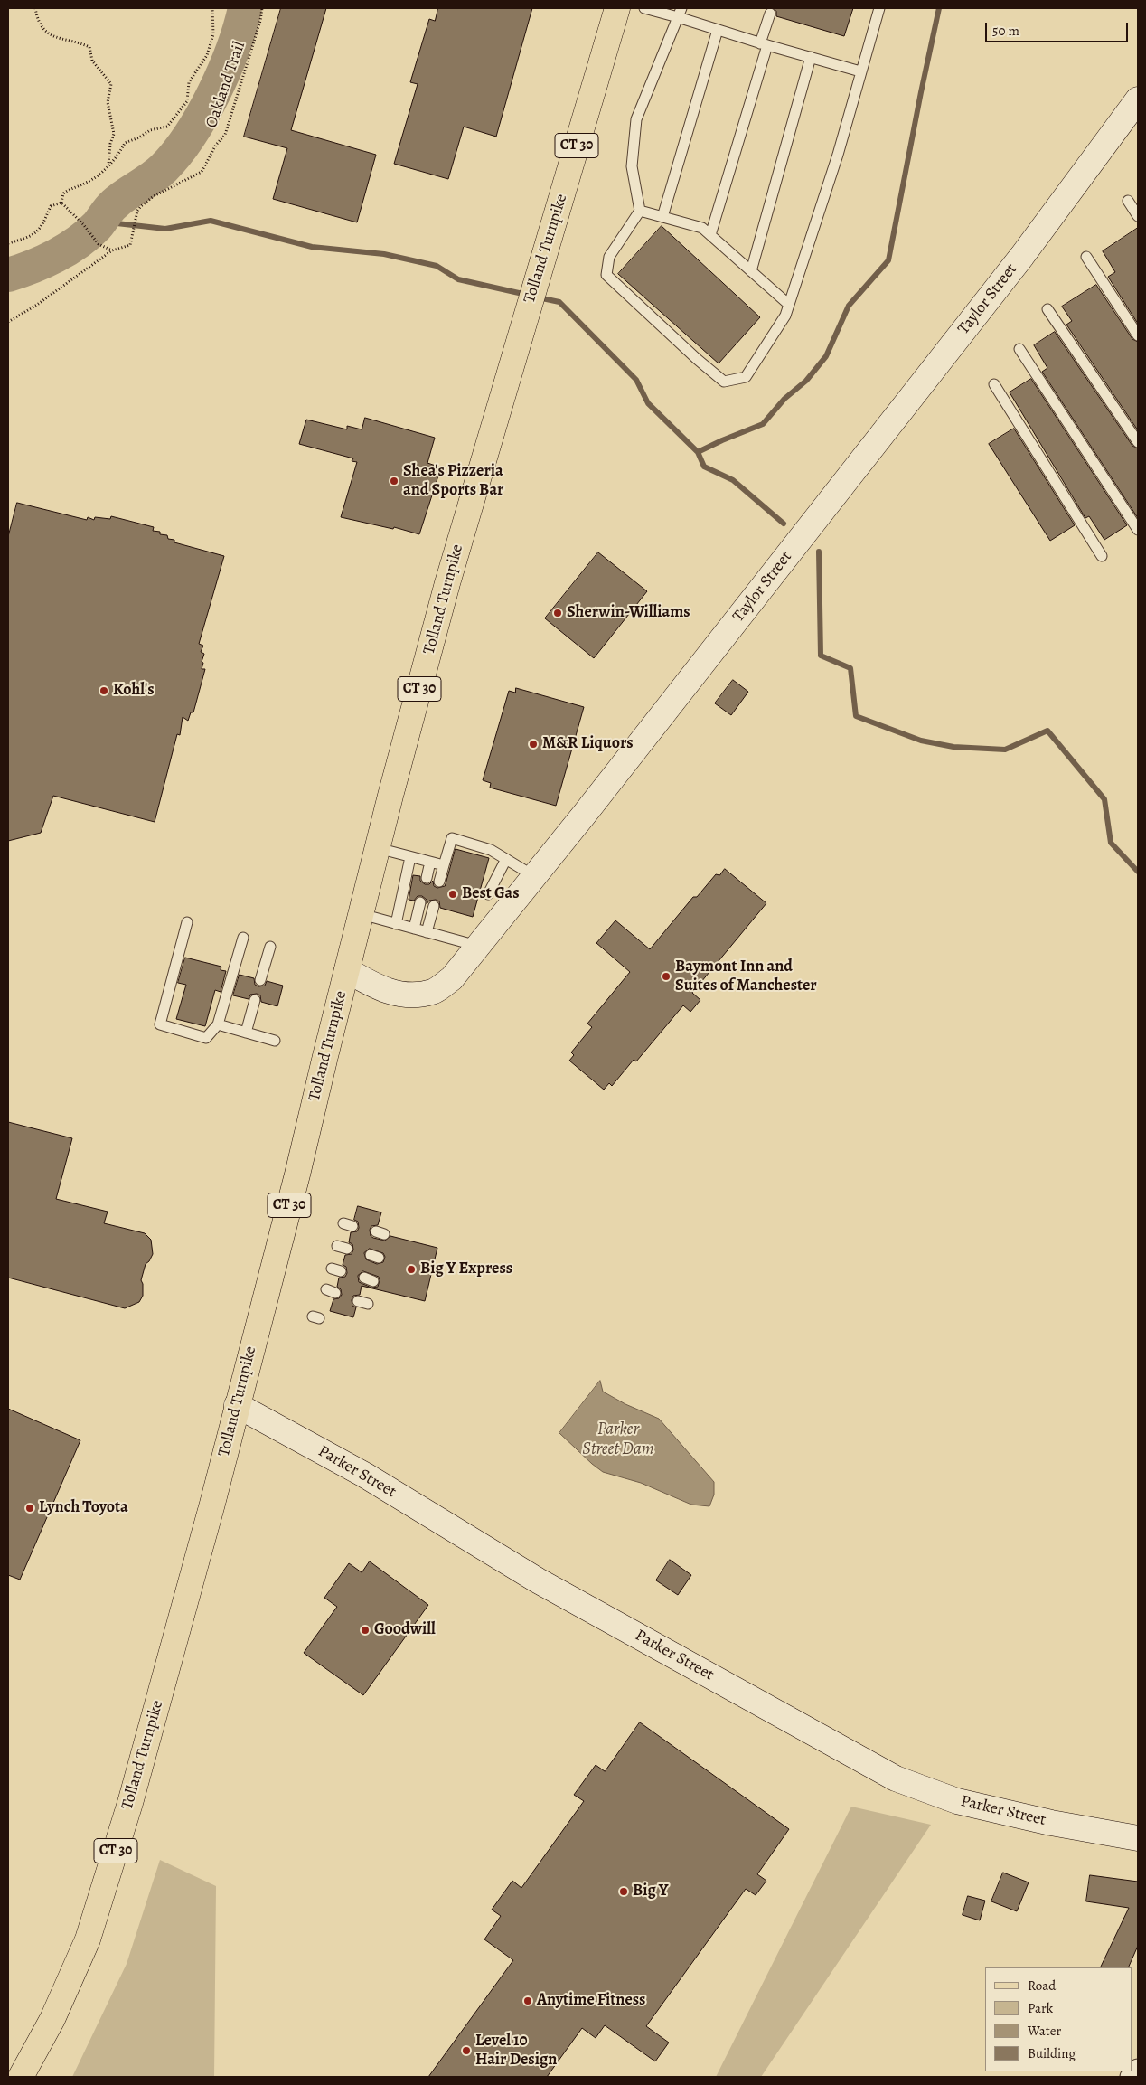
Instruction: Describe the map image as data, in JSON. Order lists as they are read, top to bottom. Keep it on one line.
{"streets":{"main road":["CT 30","Tolland Turnpike"],"street":["Taylor Street","Parker Street"],"path":["Oakland Trail"]},"crossings":[["Tolland Turnpike","Taylor Street"],["Tolland Turnpike","Parker Street"]],"water":["Parker Street Dam"],"places":["Shea's Pizzeria and Sports Bar","Sherwin-Williams","Kohl's","M&R Liquors","Best Gas","Baymont Inn and Suites of Manchester","Big Y Express","Lynch Toyota","Goodwill","Big Y","Anytime Fitness","Level 10 Hair Design"],"legend":["Road","Park","Water","Building"],"scale_bar":"50 m"}
